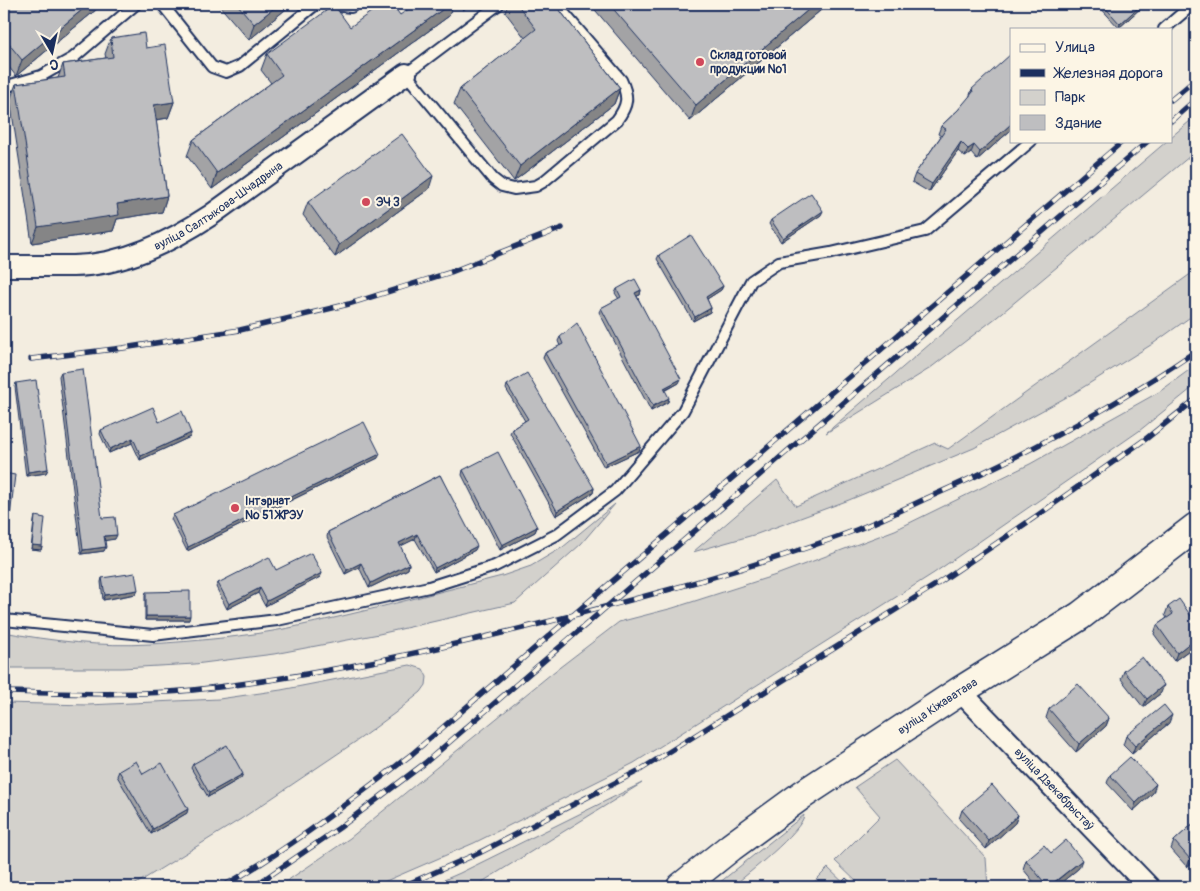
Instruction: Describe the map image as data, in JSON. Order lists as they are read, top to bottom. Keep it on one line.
{"streets":{"main road":["вуліца Кіжаватава"],"street":["вуліца Салтыкова-Шчадрына","вуліца Дзекабрыстаў"]},"crossings":[["вуліца Кіжаватава","вуліца Дзекабрыстаў"]],"places":["Склад готовой продукции №1","ЭЧ 3","Інтэрнат № 51 ЖРЭУ"],"legend":["Улица","Железная дорога","Парк","Здание"],"north":"bottom"}
